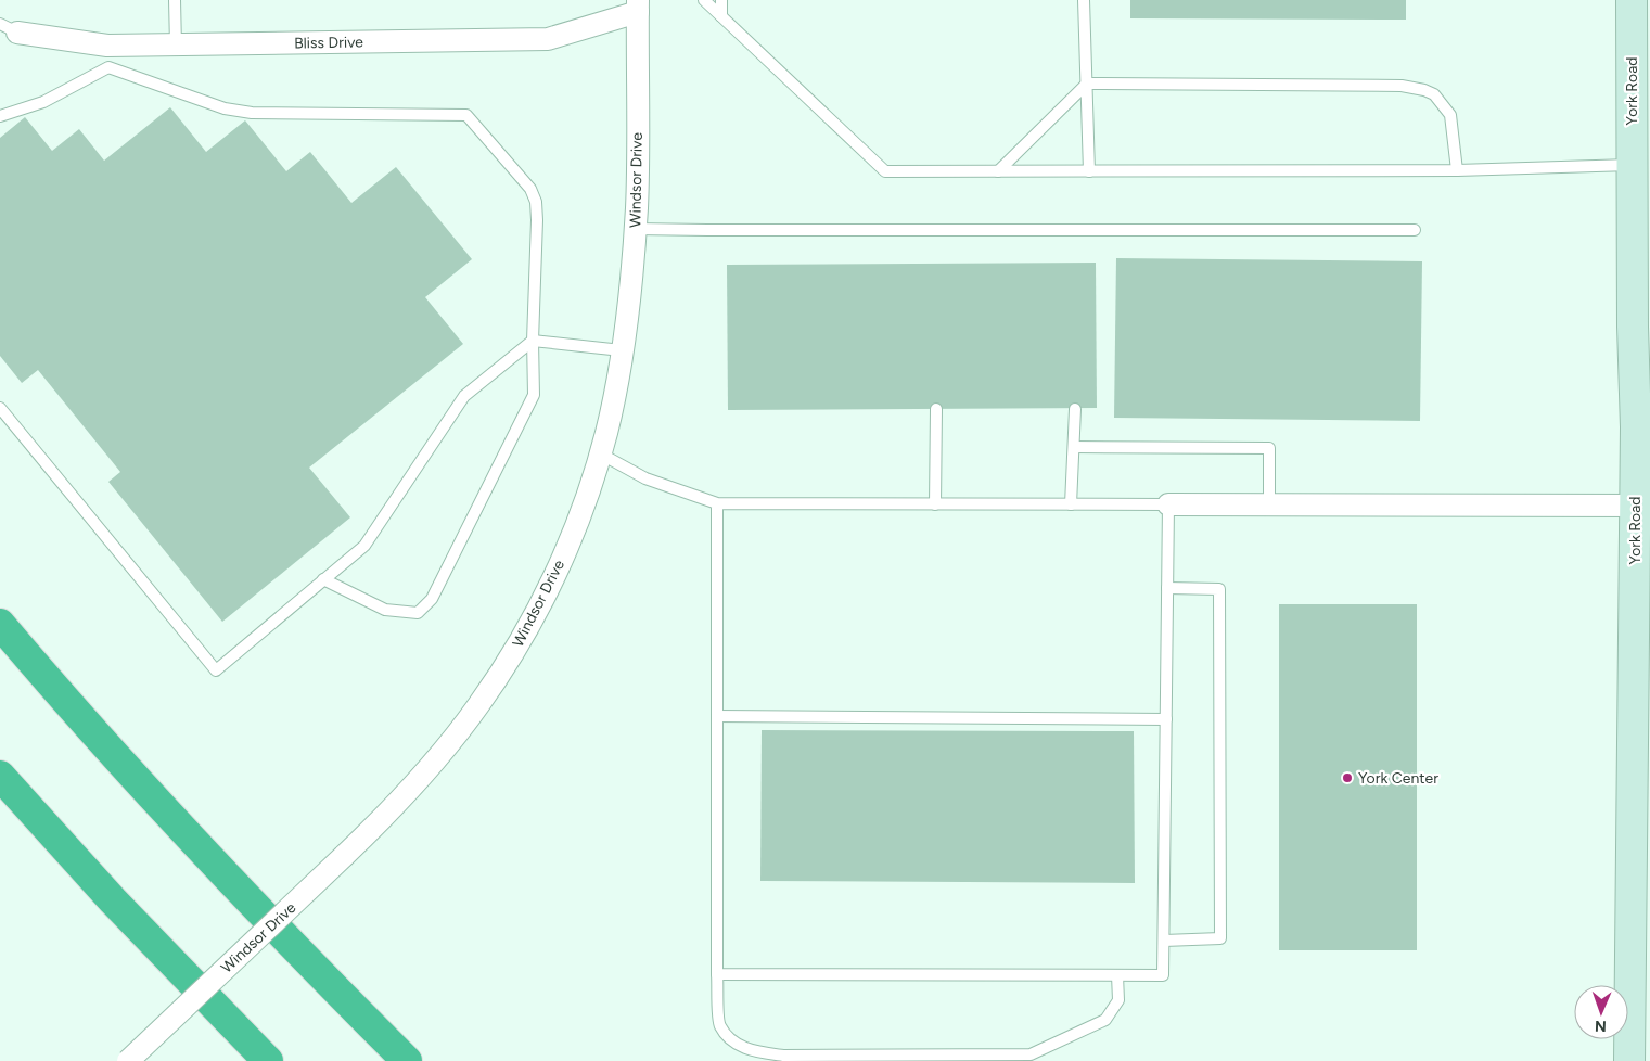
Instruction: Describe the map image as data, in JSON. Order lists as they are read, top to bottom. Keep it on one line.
{"streets":{"main road":["York Road"],"street":["Bliss Drive","Windsor Drive"]},"crossings":[["Bliss Drive","Windsor Drive"]],"places":["York Center"],"north":"bottom"}
